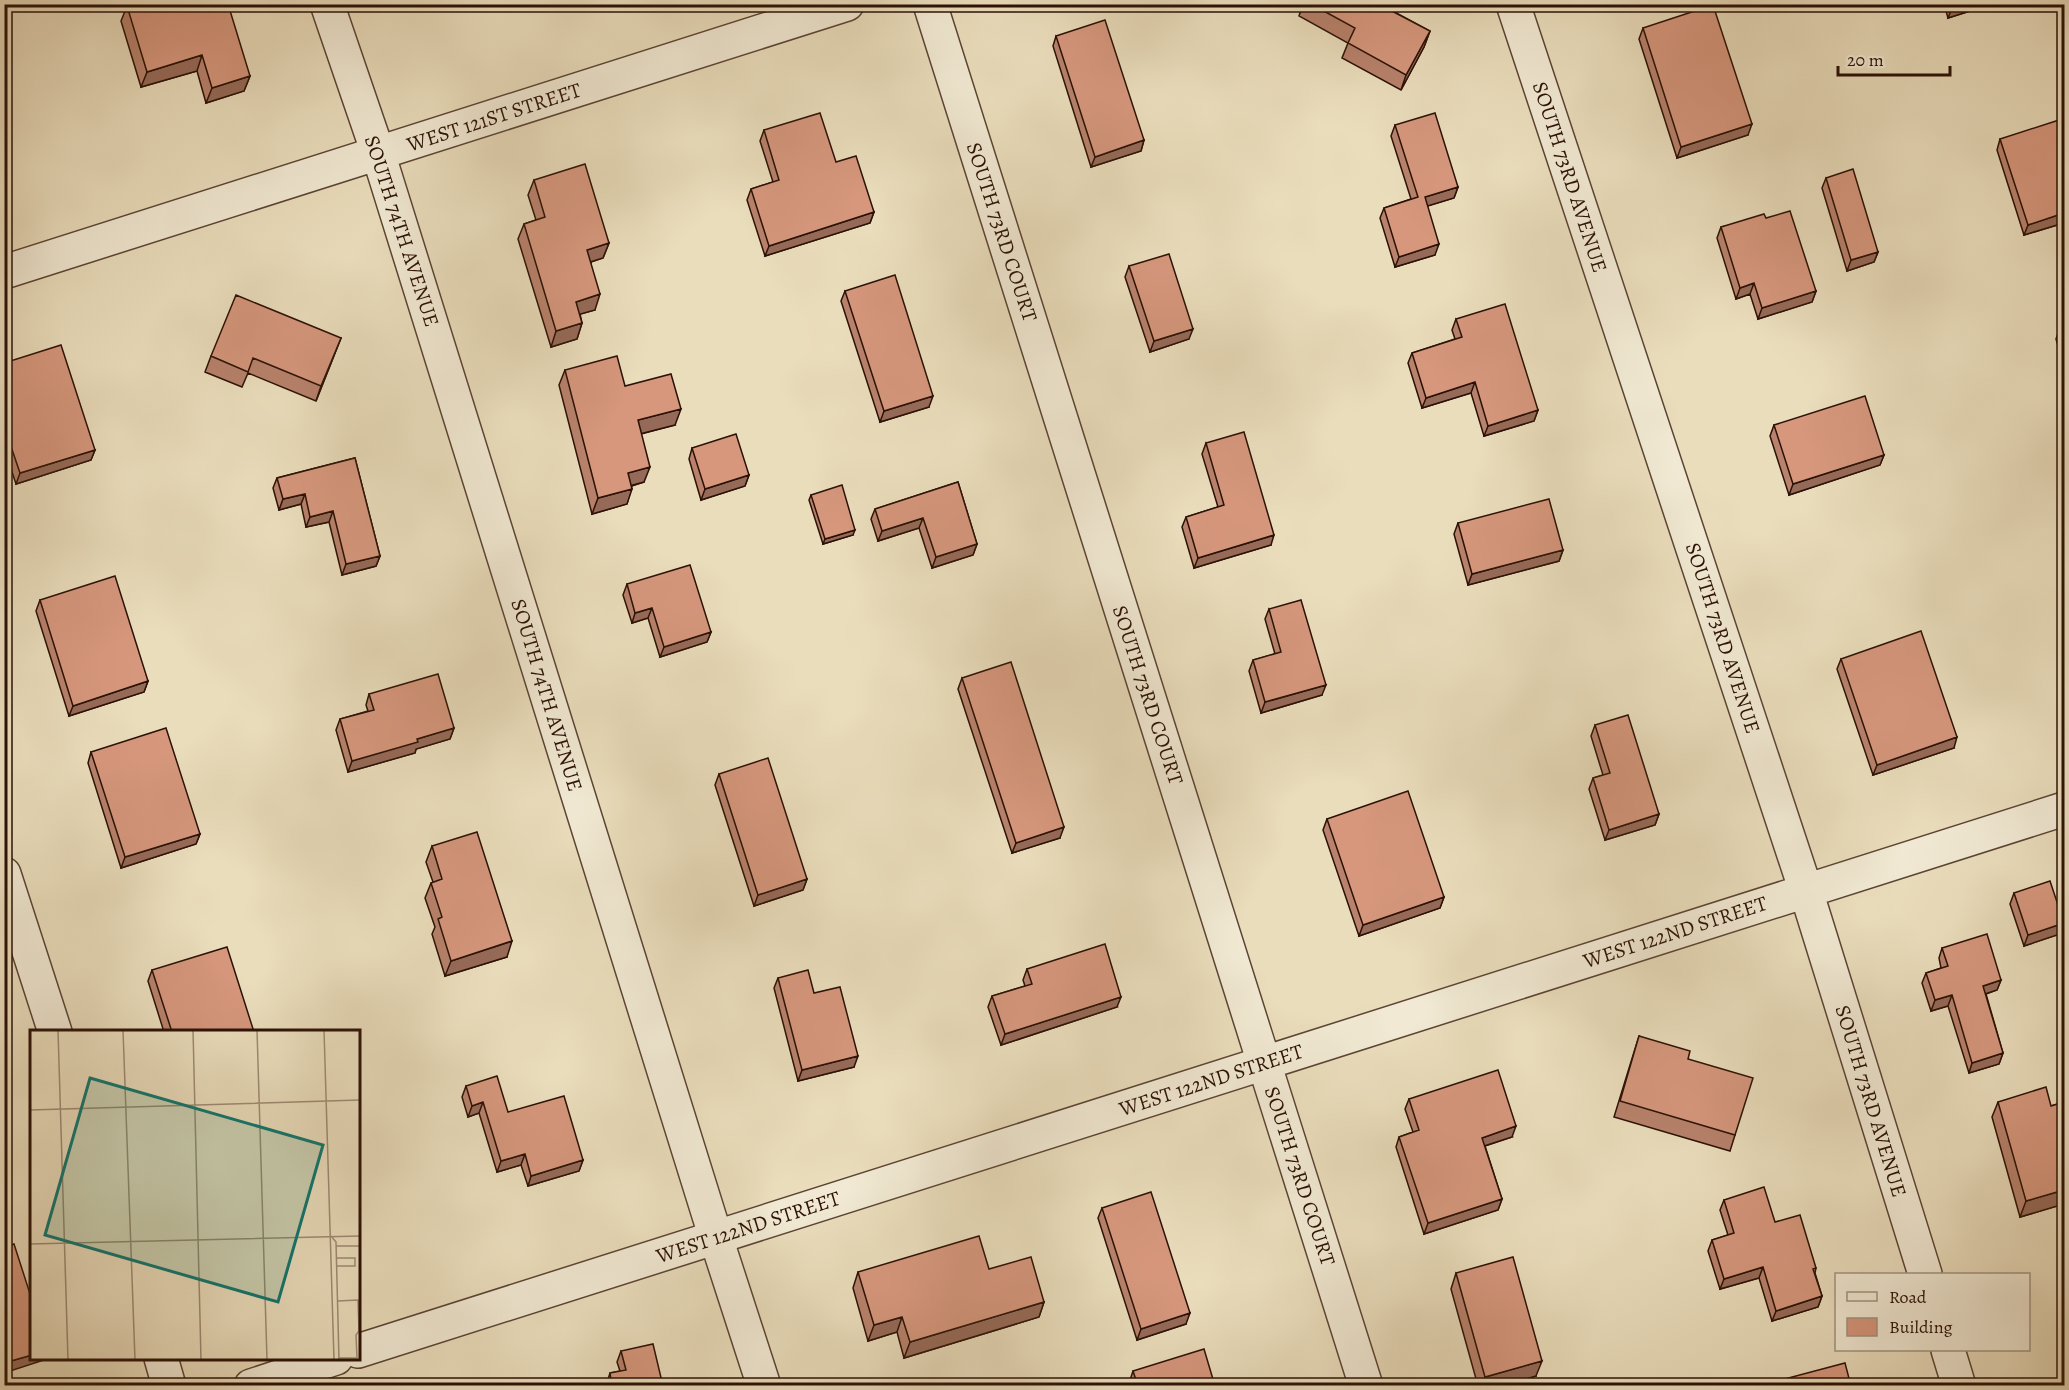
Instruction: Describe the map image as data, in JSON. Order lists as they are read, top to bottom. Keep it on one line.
{"streets":{"street":["WEST 121ST STREET","SOUTH 73RD AVENUE","SOUTH 74TH AVENUE","SOUTH 73RD COURT","WEST 122ND STREET"]},"crossings":[["WEST 121ST STREET","SOUTH 74TH AVENUE"],["SOUTH 73RD AVENUE","WEST 122ND STREET"],["SOUTH 74TH AVENUE","WEST 122ND STREET"],["SOUTH 73RD COURT","WEST 122ND STREET"]],"legend":["Road","Building"],"scale_bar":"20 m"}
